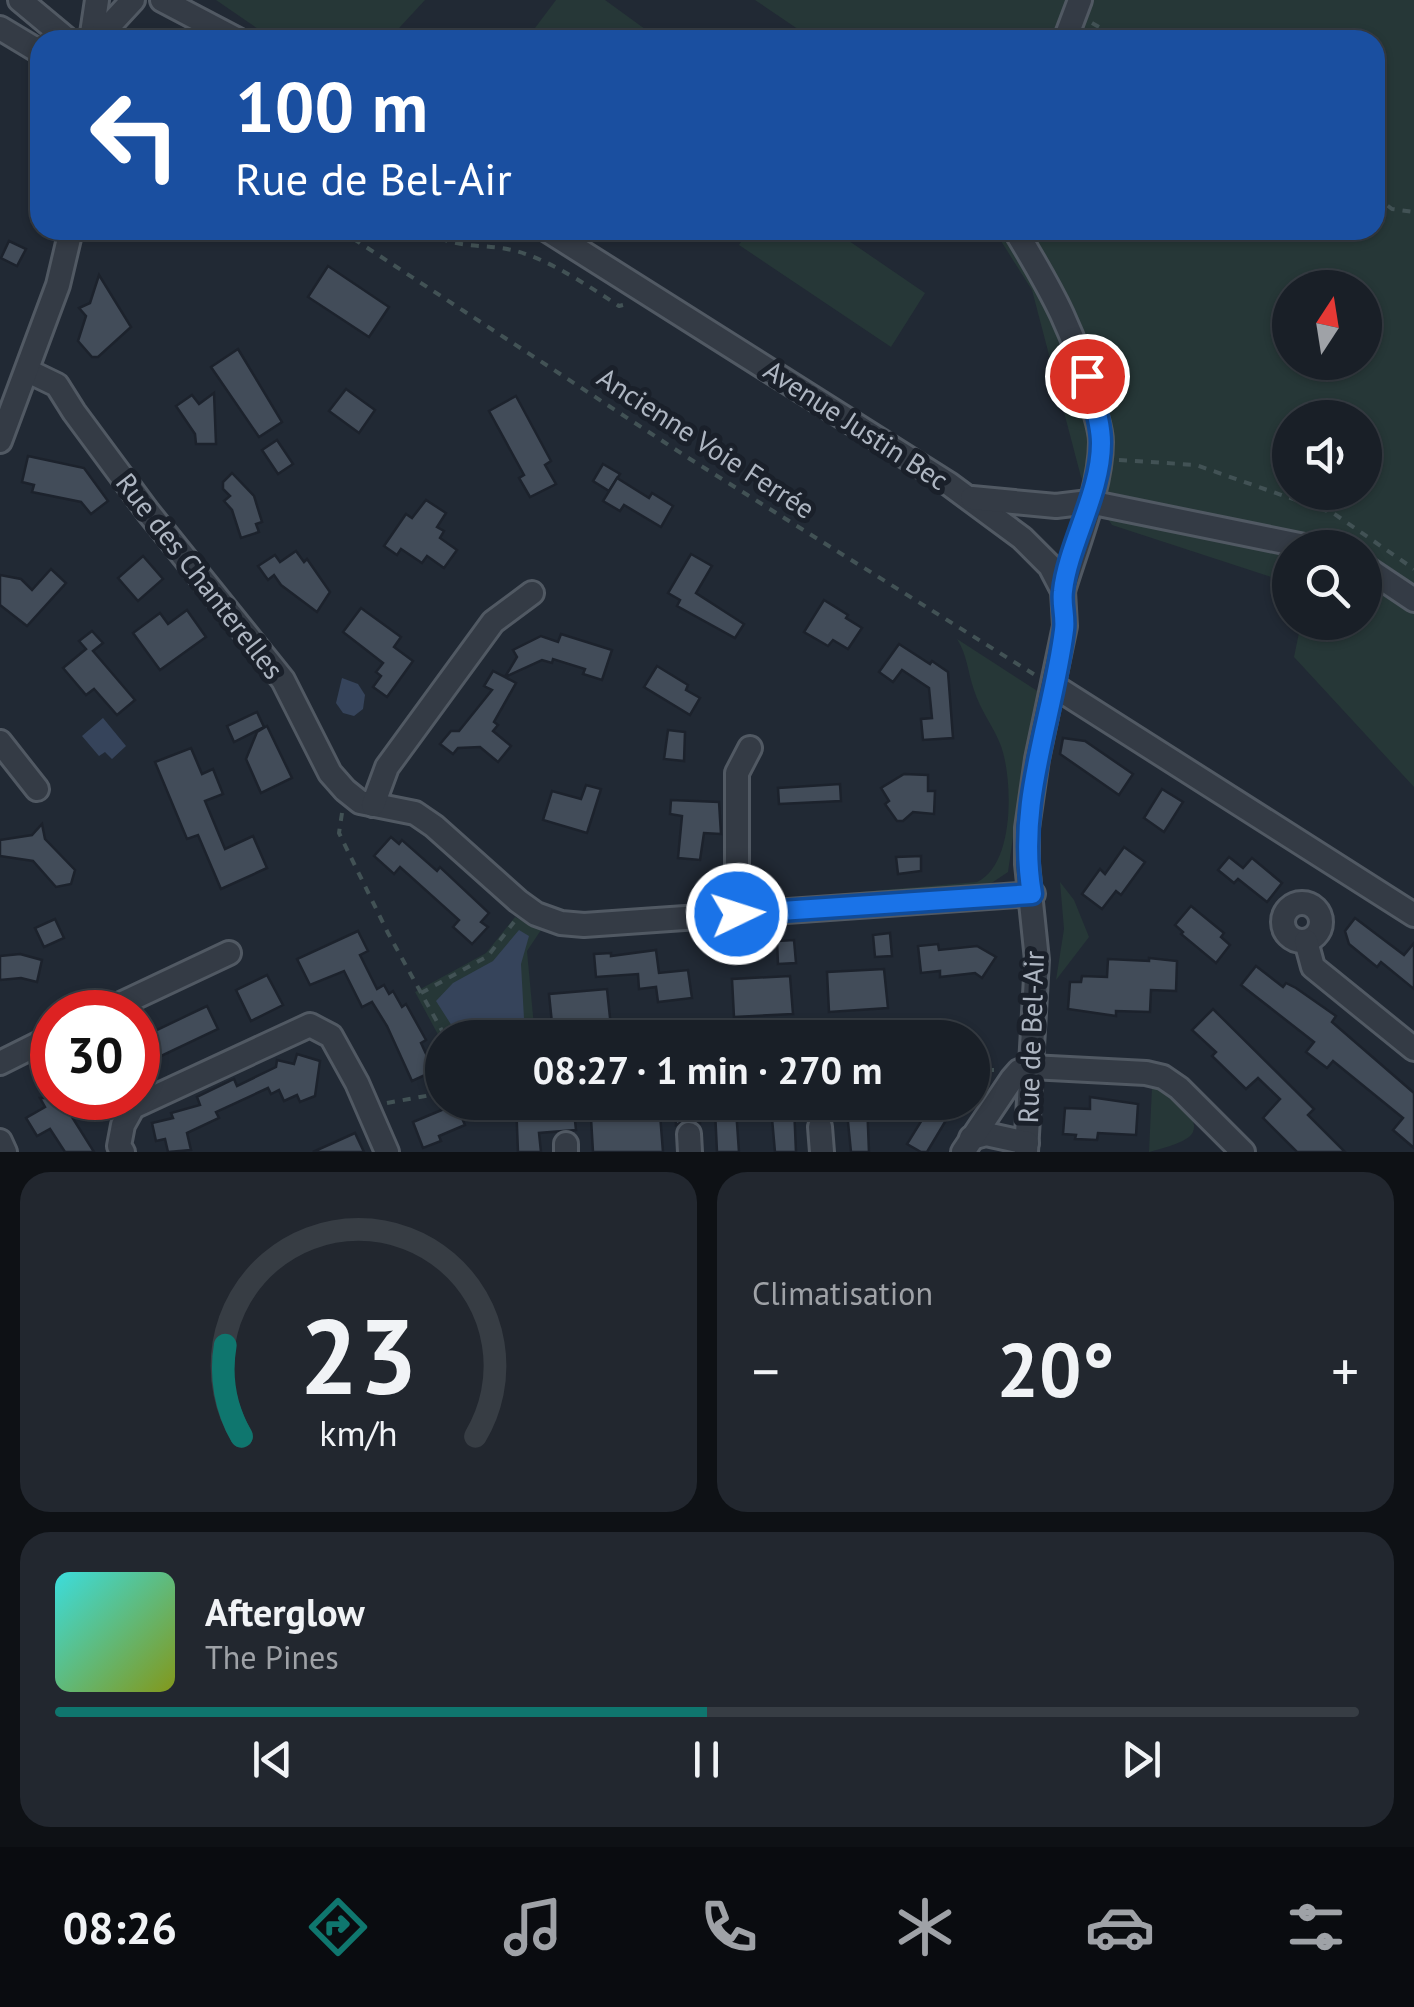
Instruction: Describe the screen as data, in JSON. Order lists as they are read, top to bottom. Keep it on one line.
{"streets":{"street":["Avenue Justin Bec","Rue des Chanterelles","Rue de Bel-Air"],"path":["Ancienne Voie Ferrée"]},"crossings":[["Ancienne Voie Ferrée","Rue de Bel-Air"],["Rue des Chanterelles","Rue de Bel-Air"]],"north":"top","page":{"turn":["100 m","Rue de Bel-Air"],"limit":"30","trip":"08:27 · 1 min · 270 m","tile":"Climatisation","heat":["−","20°","+"],"song":["Afterglow","The Pines"],"tabs":"08:26","gauge":["23","km/h"]}}
